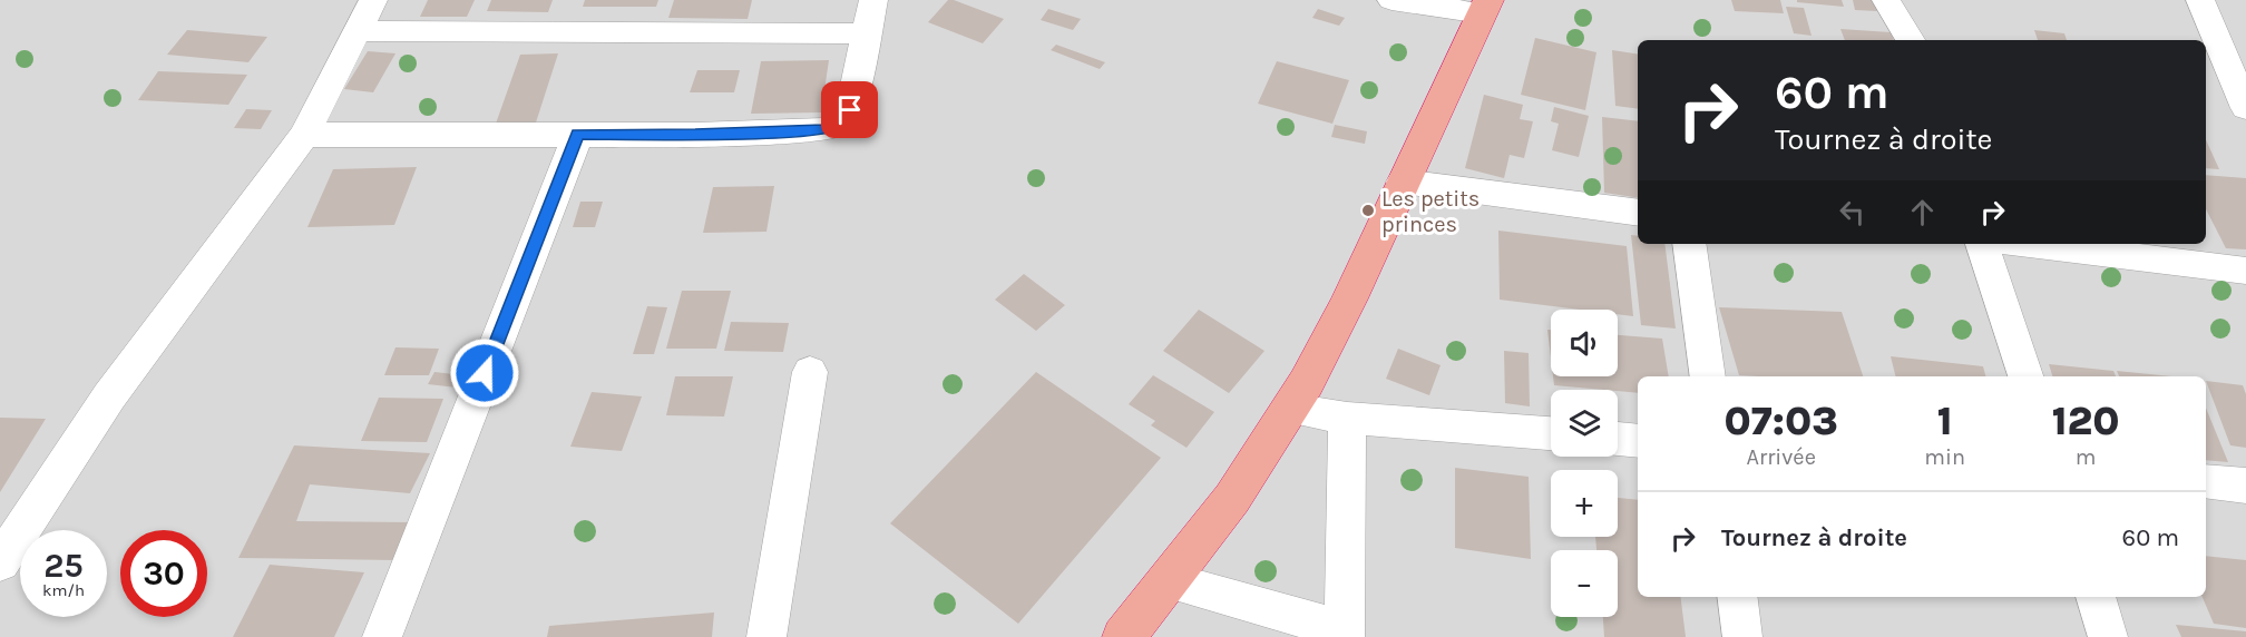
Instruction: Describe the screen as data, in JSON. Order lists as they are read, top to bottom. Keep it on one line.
{"places":["Les petits princes"],"page":{"turn":["60 m","Tournez à droite"],"map_buttons":["+","−"],"eta":["07:03","Arrivée","1","min","120","m"],"list":[{"name":"Tournez à droite","value":"60 m"}],"speed":"25 km/h","limit":"30"}}
